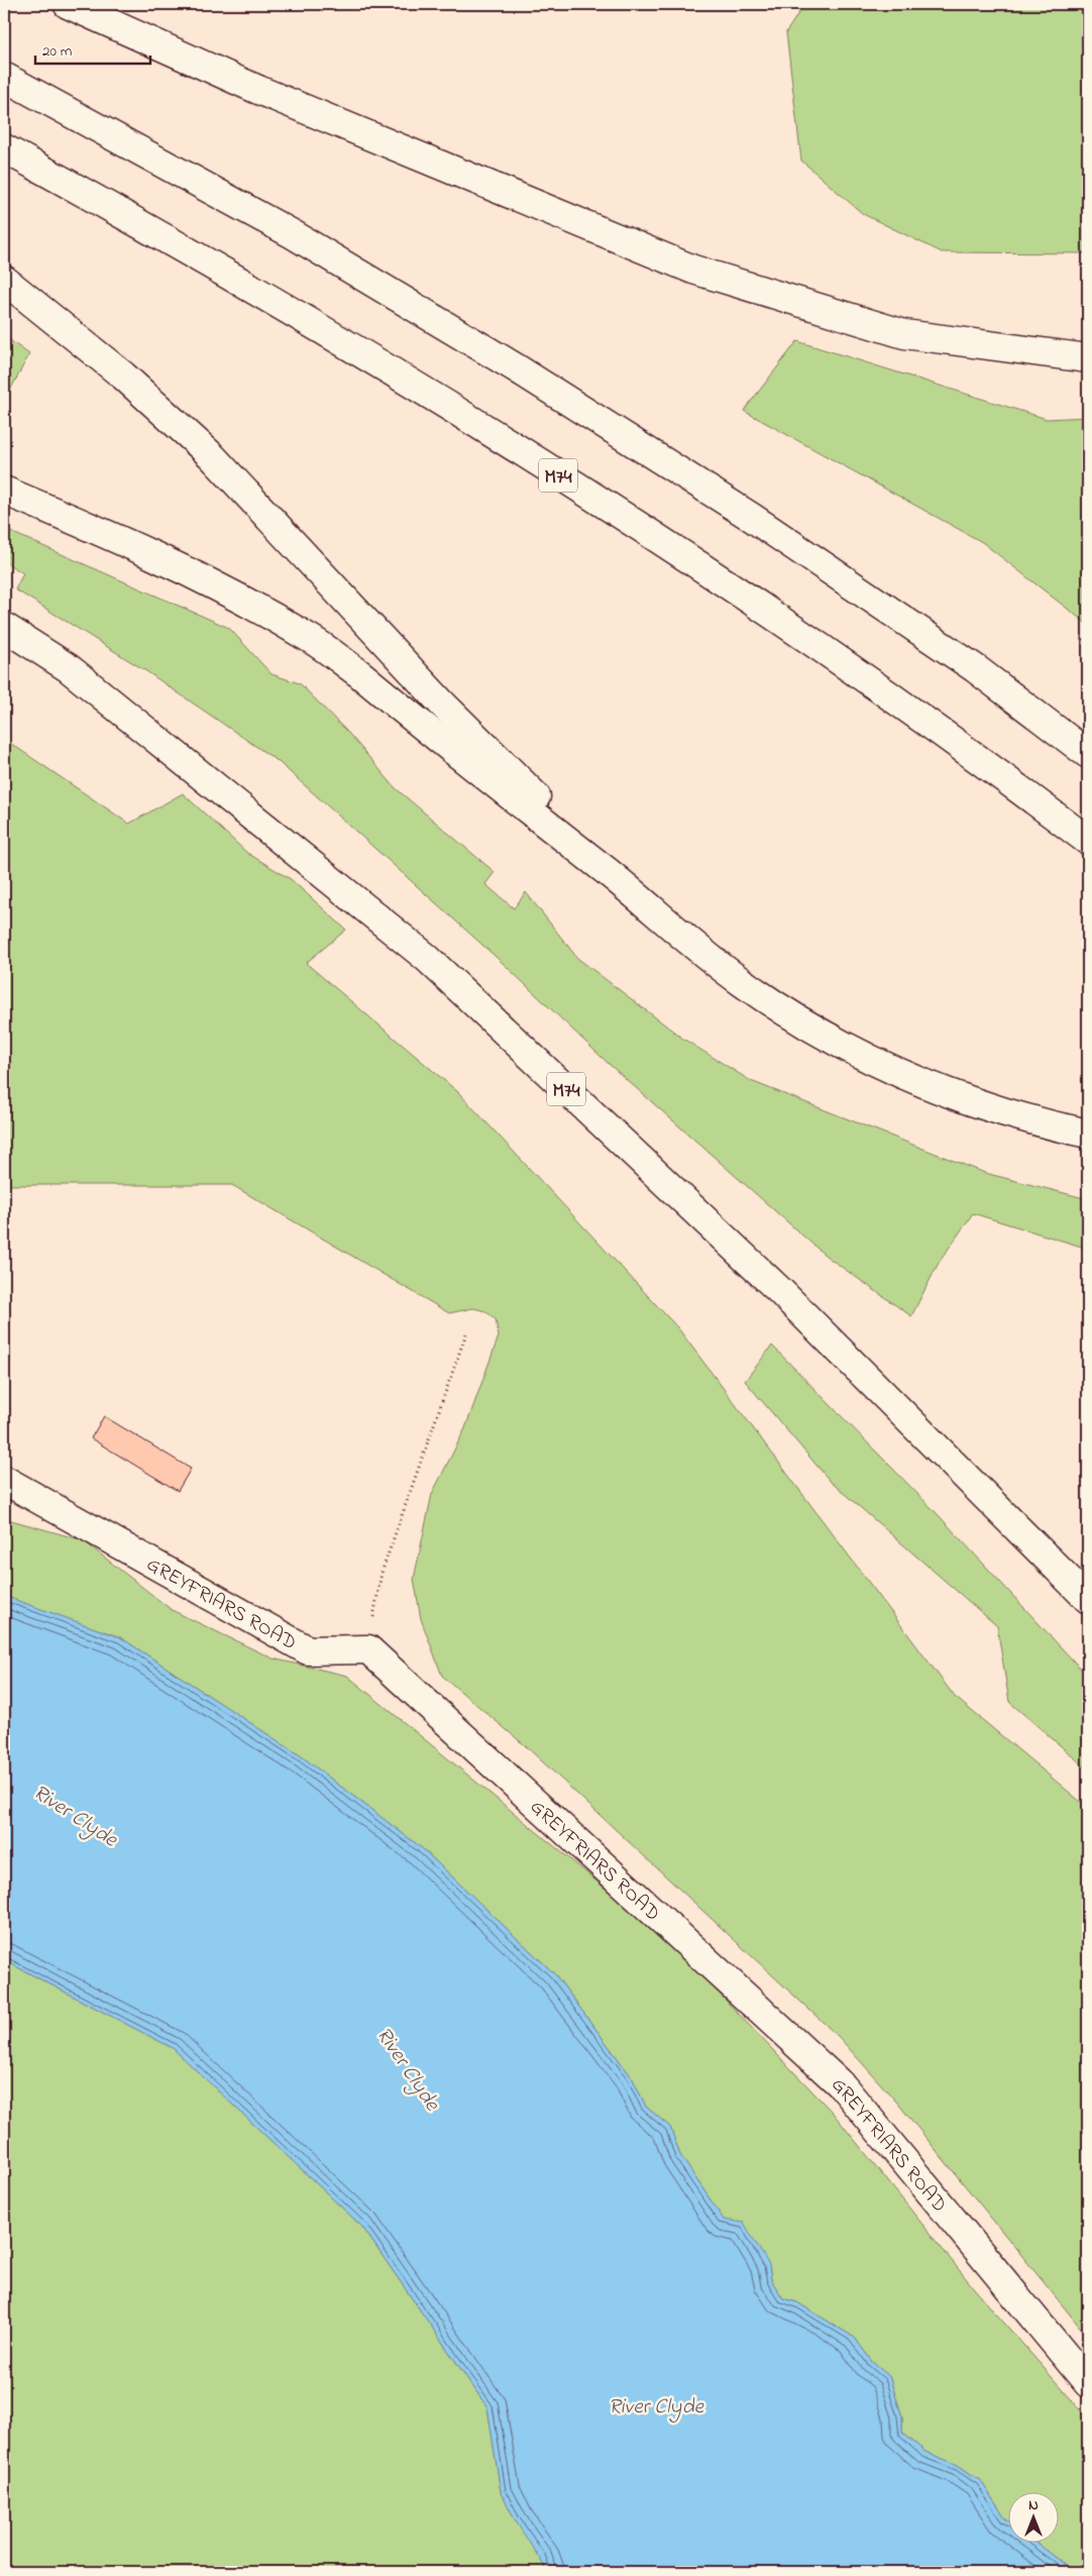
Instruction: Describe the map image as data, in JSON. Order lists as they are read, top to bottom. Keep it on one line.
{"streets":{"main road":["M74","GREYFRIARS ROAD"]},"water":["River Clyde"],"scale_bar":"20 m","north":"top"}
